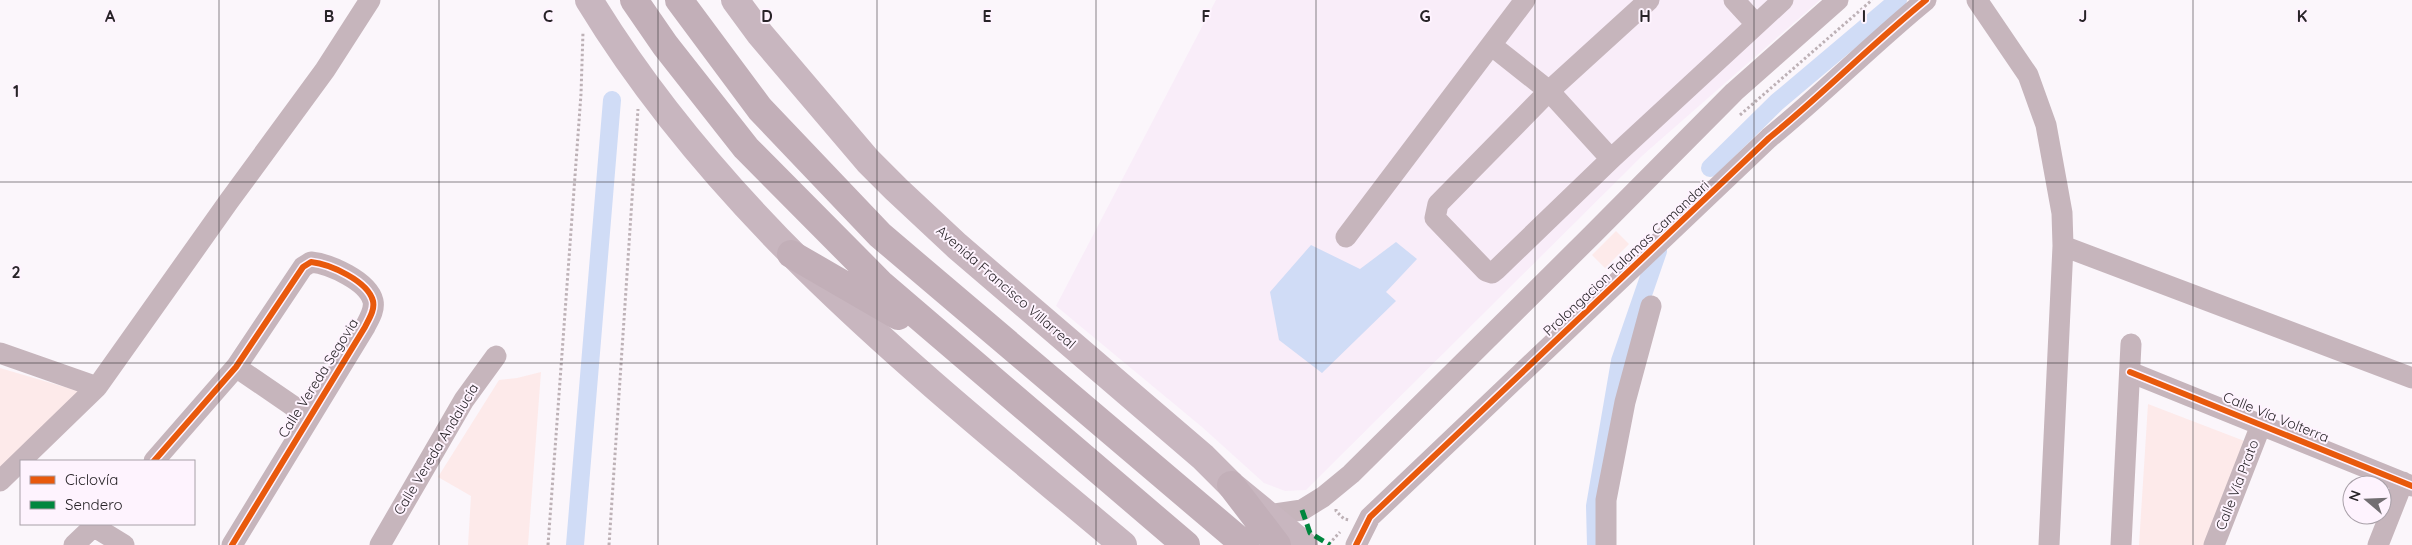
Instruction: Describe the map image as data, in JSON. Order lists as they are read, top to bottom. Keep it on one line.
{"streets":{"main road":["Avenida Francisco Villarreal"],"street":["Prolongacion Talamas Camandari","Calle Vereda Segovia","Calle Vía Volterra","Calle Vereda Andalucía","Calle Vía Prato"]},"crossings":[["Calle Vía Volterra","Calle Vía Prato"]],"legend":["Ciclovía","Sendero"],"north":"left","grid":{"columns":["A","B","C","D","E","F","G","H","I","J","K"],"rows":["1","2"]}}
